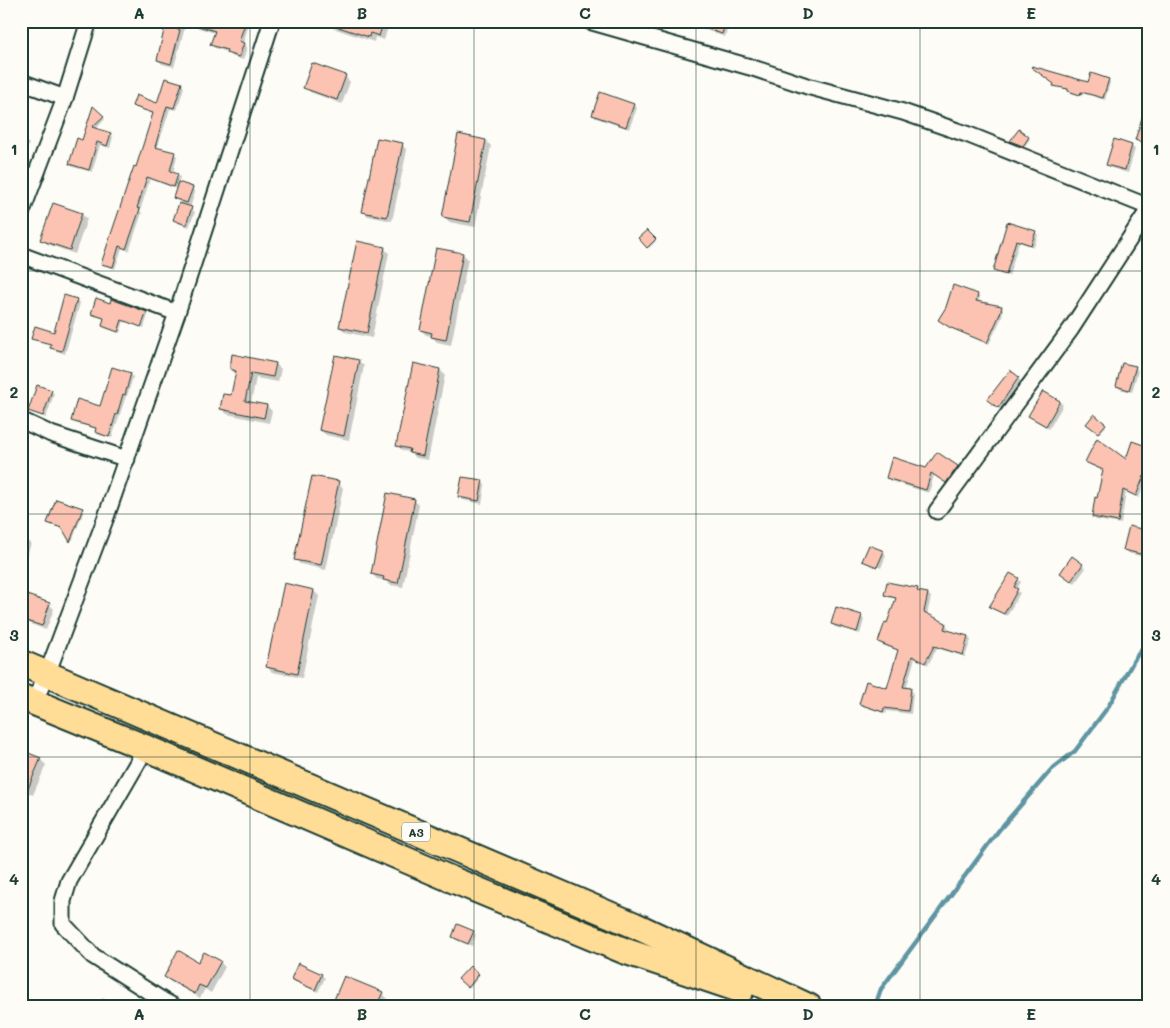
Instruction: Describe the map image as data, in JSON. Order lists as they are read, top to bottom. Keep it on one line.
{"streets":{"highway":["A3"]},"grid":{"columns":["A","B","C","D","E"],"rows":["1","2","3","4"]}}
